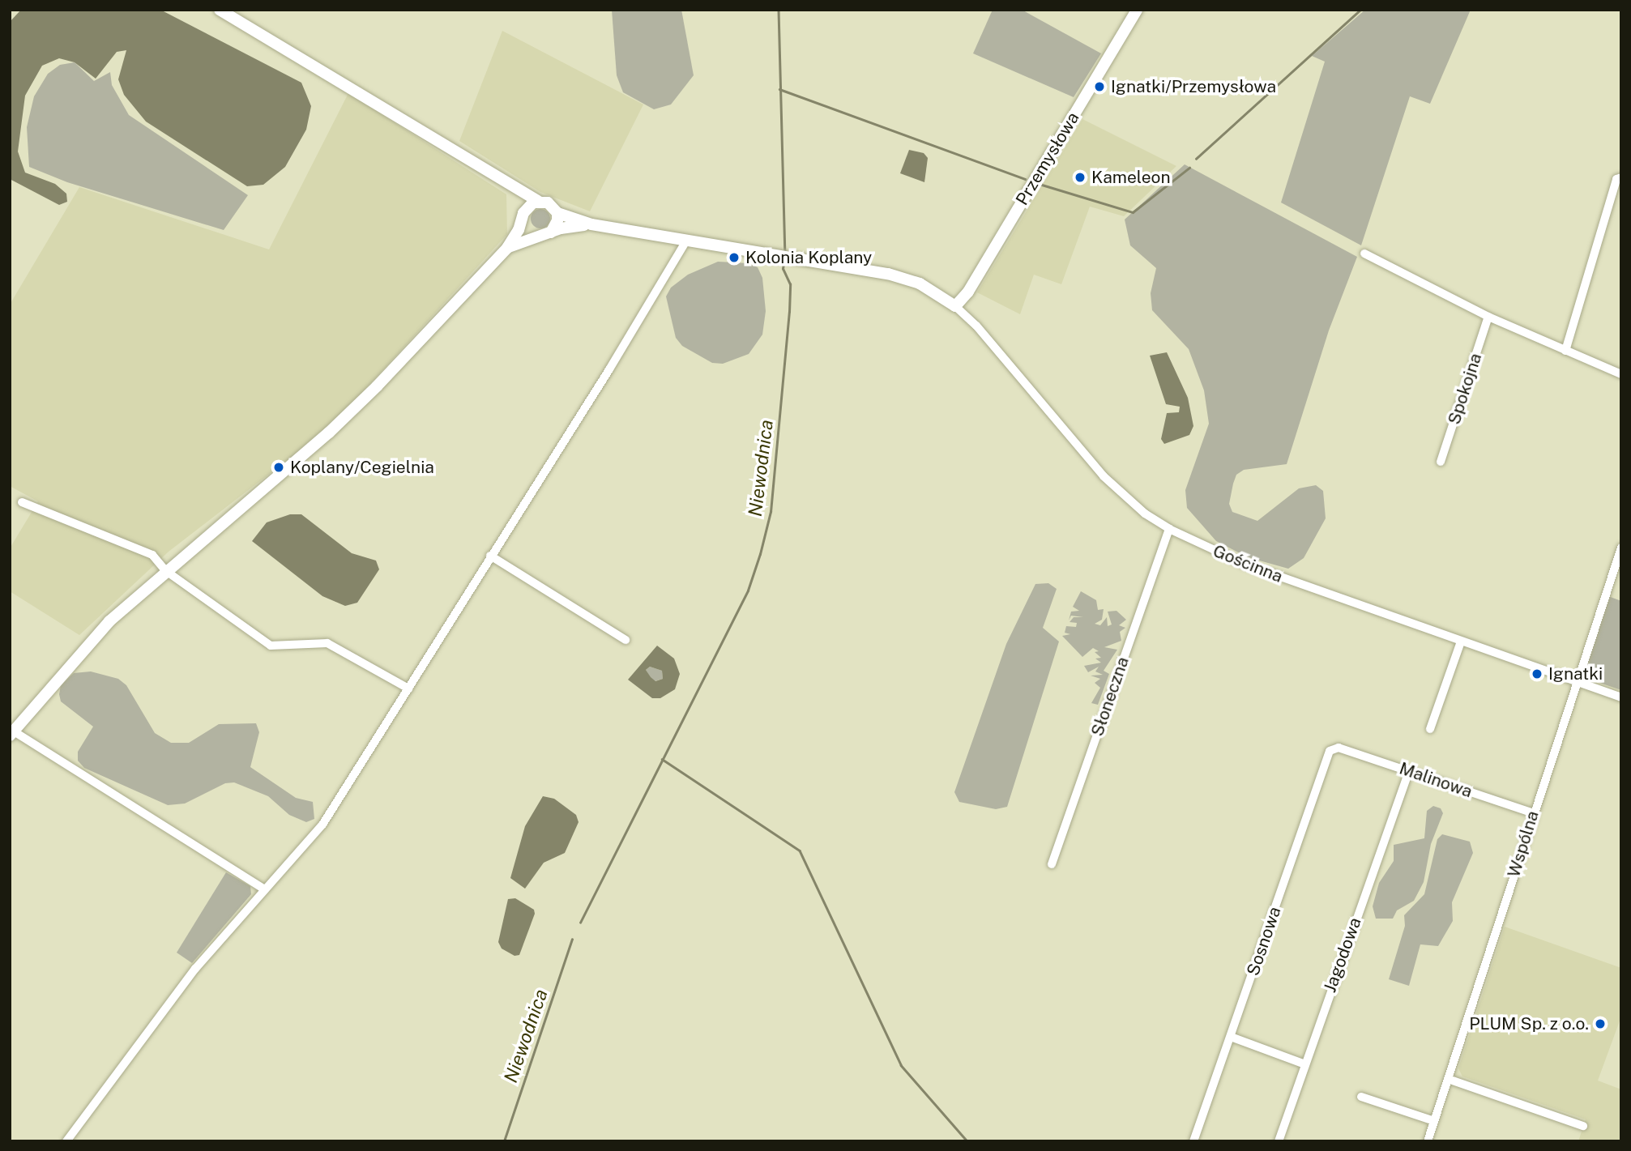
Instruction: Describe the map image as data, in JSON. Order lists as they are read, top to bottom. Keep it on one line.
{"streets":{"street":["Przemysłowa","Spokojna","Gościnna","Słoneczna","Malinowa","Wspólna","Sosnowa","Jagodowa"]},"crossings":[["Przemysłowa","Gościnna"],["Gościnna","Słoneczna"],["Gościnna","Wspólna"],["Malinowa","Wspólna"],["Malinowa","Sosnowa"],["Malinowa","Jagodowa"]],"water":["Niewodnica"],"places":["Ignatki/Przemysłowa","Kameleon","Kolonia Koplany","Koplany/Cegielnia","Ignatki","PLUM Sp. z o.o."]}
